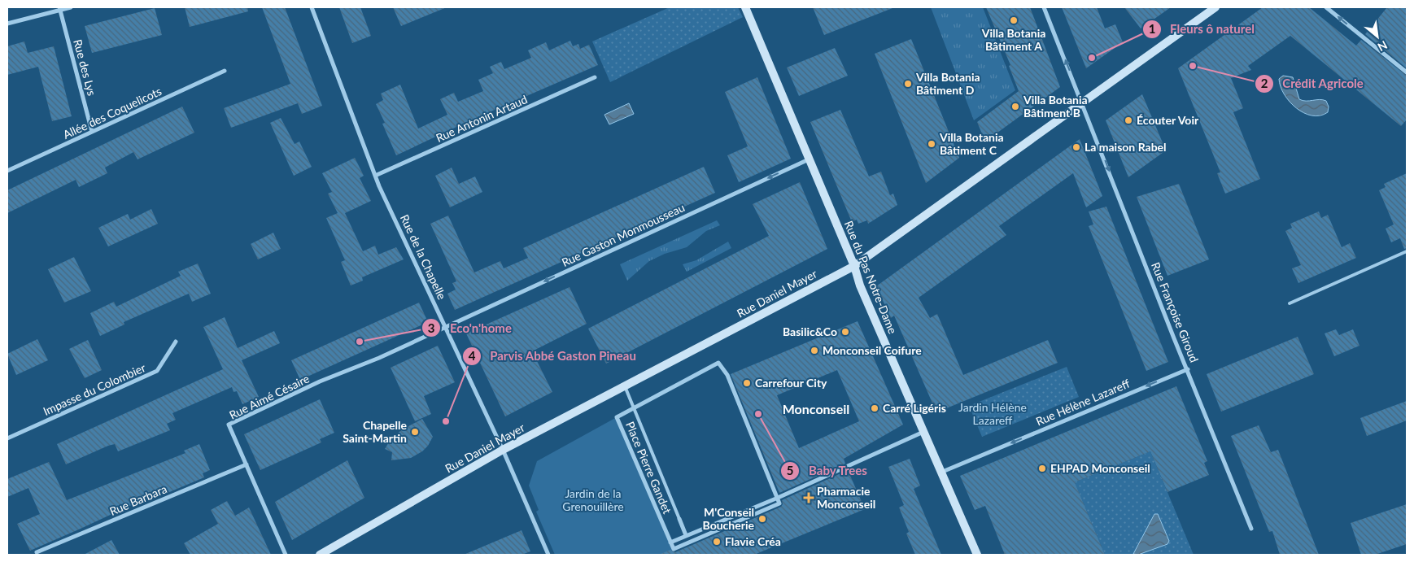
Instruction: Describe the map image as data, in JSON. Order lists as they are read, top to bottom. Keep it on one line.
{"streets":{"main road":["Rue du Pas Notre-Dame","Rue Daniel Mayer"],"street":["Rue des Lys","Allée des Coquelicots","Rue Antonin Artaud","Rue Gaston Monmousseau","Rue de la Chapelle","Rue Françoise Giroud","Impasse du Colombier","Rue Aimé Césaire","Rue Hélène Lazareff","Place Pierre Gandet","Rue Barbara"]},"crossings":[["Rue des Lys","Allée des Coquelicots"],["Rue Antonin Artaud","Rue de la Chapelle"],["Rue Gaston Monmousseau","Rue de la Chapelle"],["Rue Gaston Monmousseau","Rue du Pas Notre-Dame"],["Rue Gaston Monmousseau","Rue Aimé Césaire"],["Rue de la Chapelle","Rue Daniel Mayer"],["Rue de la Chapelle","Rue Aimé Césaire"],["Rue du Pas Notre-Dame","Rue Daniel Mayer"],["Rue du Pas Notre-Dame","Rue Hélène Lazareff"],["Rue Daniel Mayer","Rue Françoise Giroud"],["Rue Françoise Giroud","Rue Hélène Lazareff"],["Rue Aimé Césaire","Rue Barbara"]],"one_way":["Rue Gaston Monmousseau","Rue Hélène Lazareff"],"districts":["Monconseil"],"parks":["Jardin Hélène Lazareff","Jardin de la Grenouillère"],"places":{"other":["Villa Botania Bâtiment A","Fleurs ô naturel","Crédit Agricole","Villa Botania Bâtiment D","Villa Botania Bâtiment B","Écouter Voir","Villa Botania Bâtiment C","La maison Rabel","Basilic&Co","Eco'n'home","Monconseil Coifure","Carrefour City","Carré Ligéris","Baby Trees","Parvis Abbé Gaston Pineau","Chapelle Saint-Martin","EHPAD Monconseil","M'Conseil Boucherie","Flavie Créa"],"health":["Pharmacie Monconseil"]},"north":"bottom right"}
